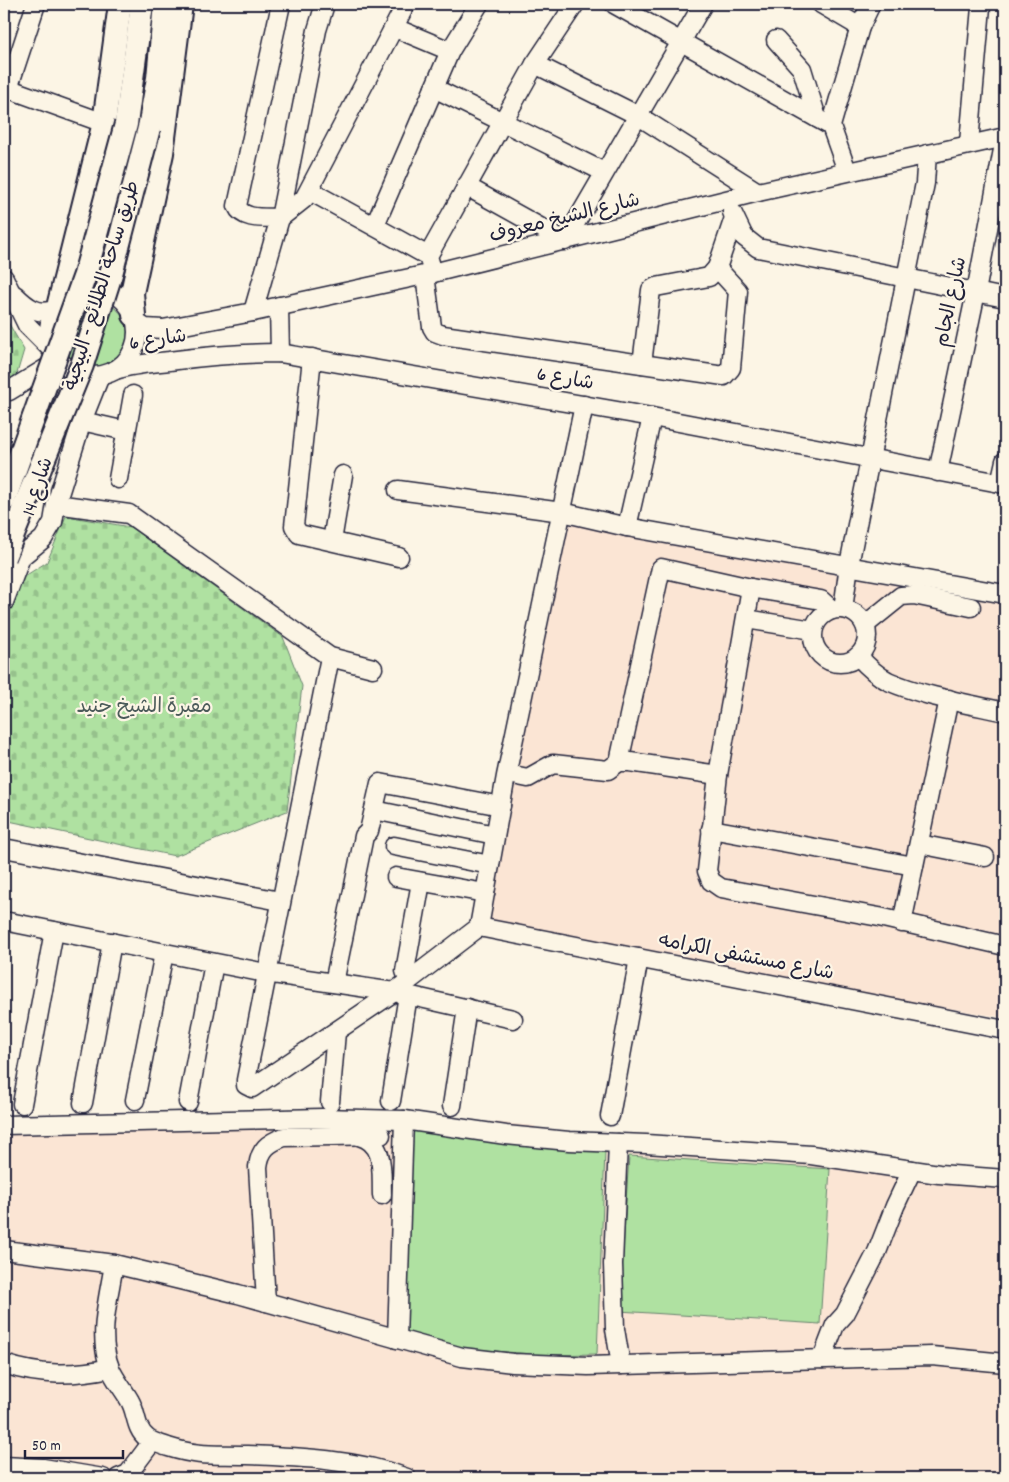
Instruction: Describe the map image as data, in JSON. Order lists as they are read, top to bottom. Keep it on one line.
{"streets":{"main road":["طريق ساحة الطلائع - البيجية"],"street":["شارع الشيخ معروف","شارع الجام","شارع 6","شارع 14","شارع مستشفى الكرامه"]},"crossings":[["شارع الشيخ معروف","شارع الجام"],["شارع الشيخ معروف","شارع 6"],["شارع الشيخ معروف","شارع 14"],["شارع الجام","شارع 6"],["شارع 6","شارع 14"]],"parks":["مقبرة الشيخ جنيد"],"scale_bar":"50 m"}
